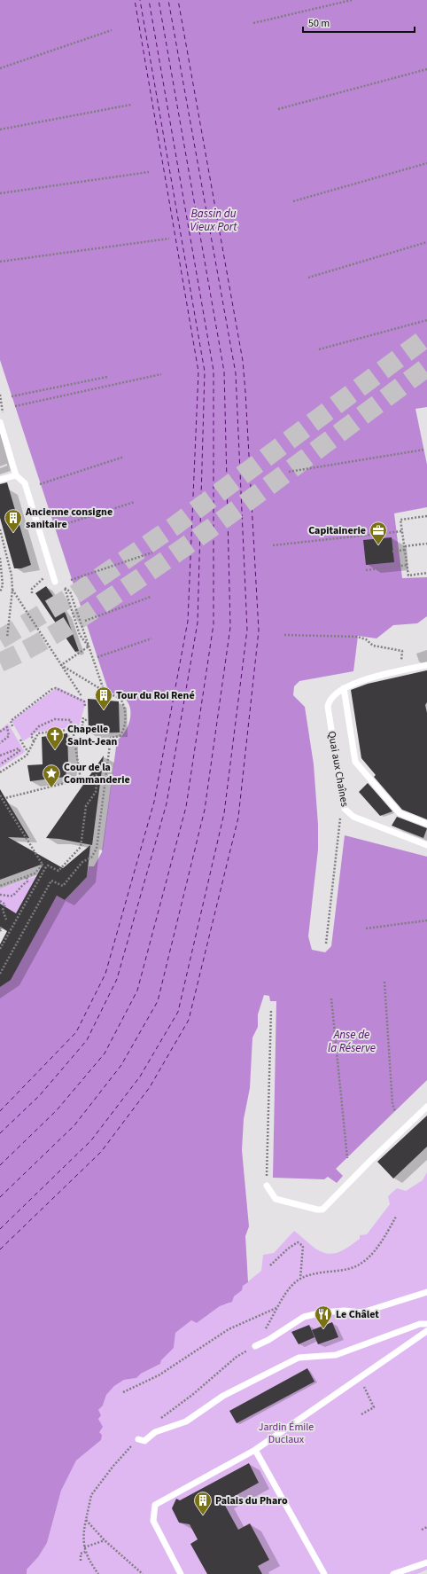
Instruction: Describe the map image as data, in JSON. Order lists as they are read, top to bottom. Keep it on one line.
{"streets":{"lane":["Quai aux Chaînes"]},"water":["Bassin du Vieux Port","Anse de la Réserve"],"parks":["Jardin Émile Duclaux"],"places":{"building":["Ancienne consigne sanitaire","Tour du Roi René","Palais du Pharo"],"office":["Capitainerie"],"church":["Chapelle Saint-Jean"],"place":["Cour de la Commanderie"],"restaurant":["Le Châlet"]},"scale_bar":"50 m"}
